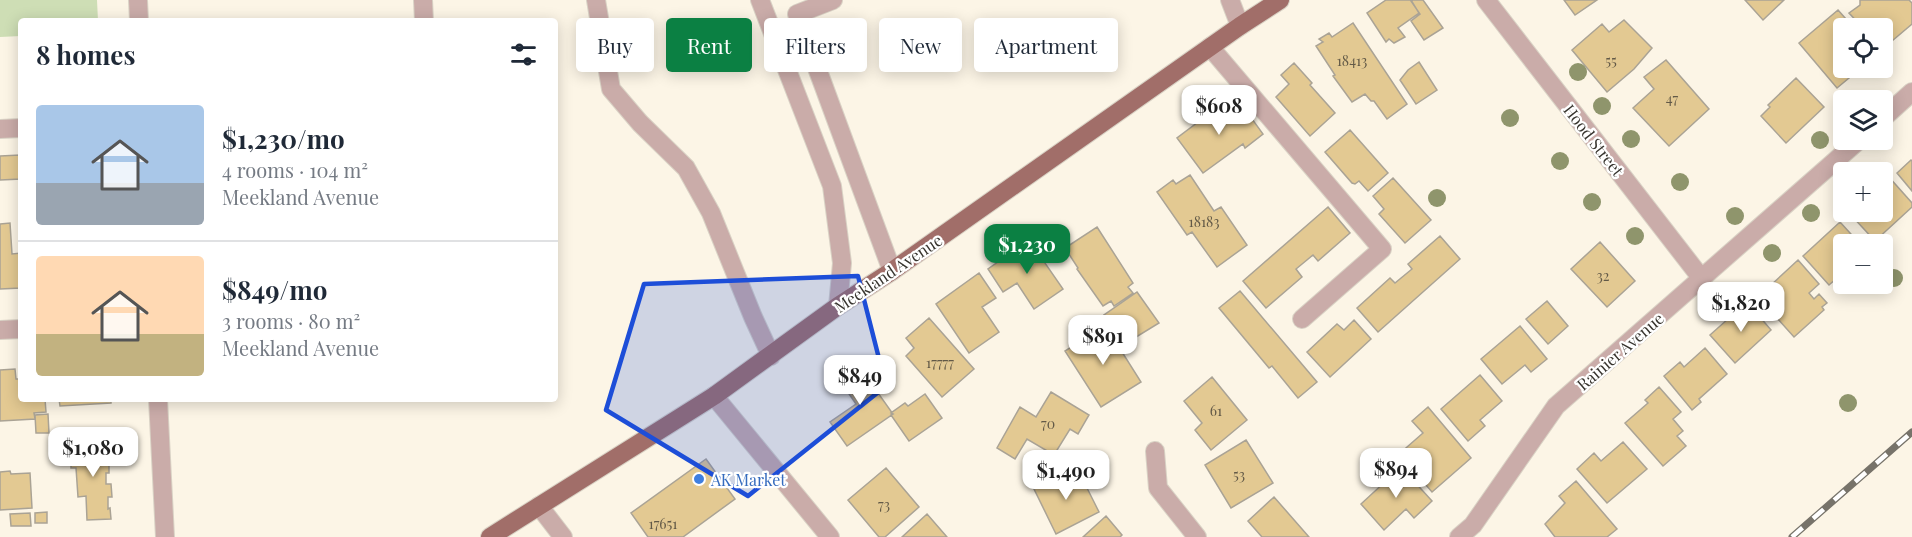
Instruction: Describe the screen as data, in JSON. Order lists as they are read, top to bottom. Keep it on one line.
{"streets":{"main road":["Meekland Avenue"],"street":["Hood Street","Rainier Avenue"]},"crossings":[["Hood Street","Rainier Avenue"]],"places":["AK Market"],"house_numbers":["18413","55","47","18183","32","17777","61","70","53","73","17651"],"page":{"map_buttons":["+","−"],"chip":["Buy","Rent","Filters","New","Apartment"],"heading":"8 homes","price":["$608","$1,230","$1,820","$891","$849","$1,080","$894","$1,490"],"list":[{"name":"$1,230/mo","note":"4 rooms · 104 m² · Meekland Avenue"},{"name":"$849/mo","note":"3 rooms · 80 m² · Meekland Avenue"}]}}
